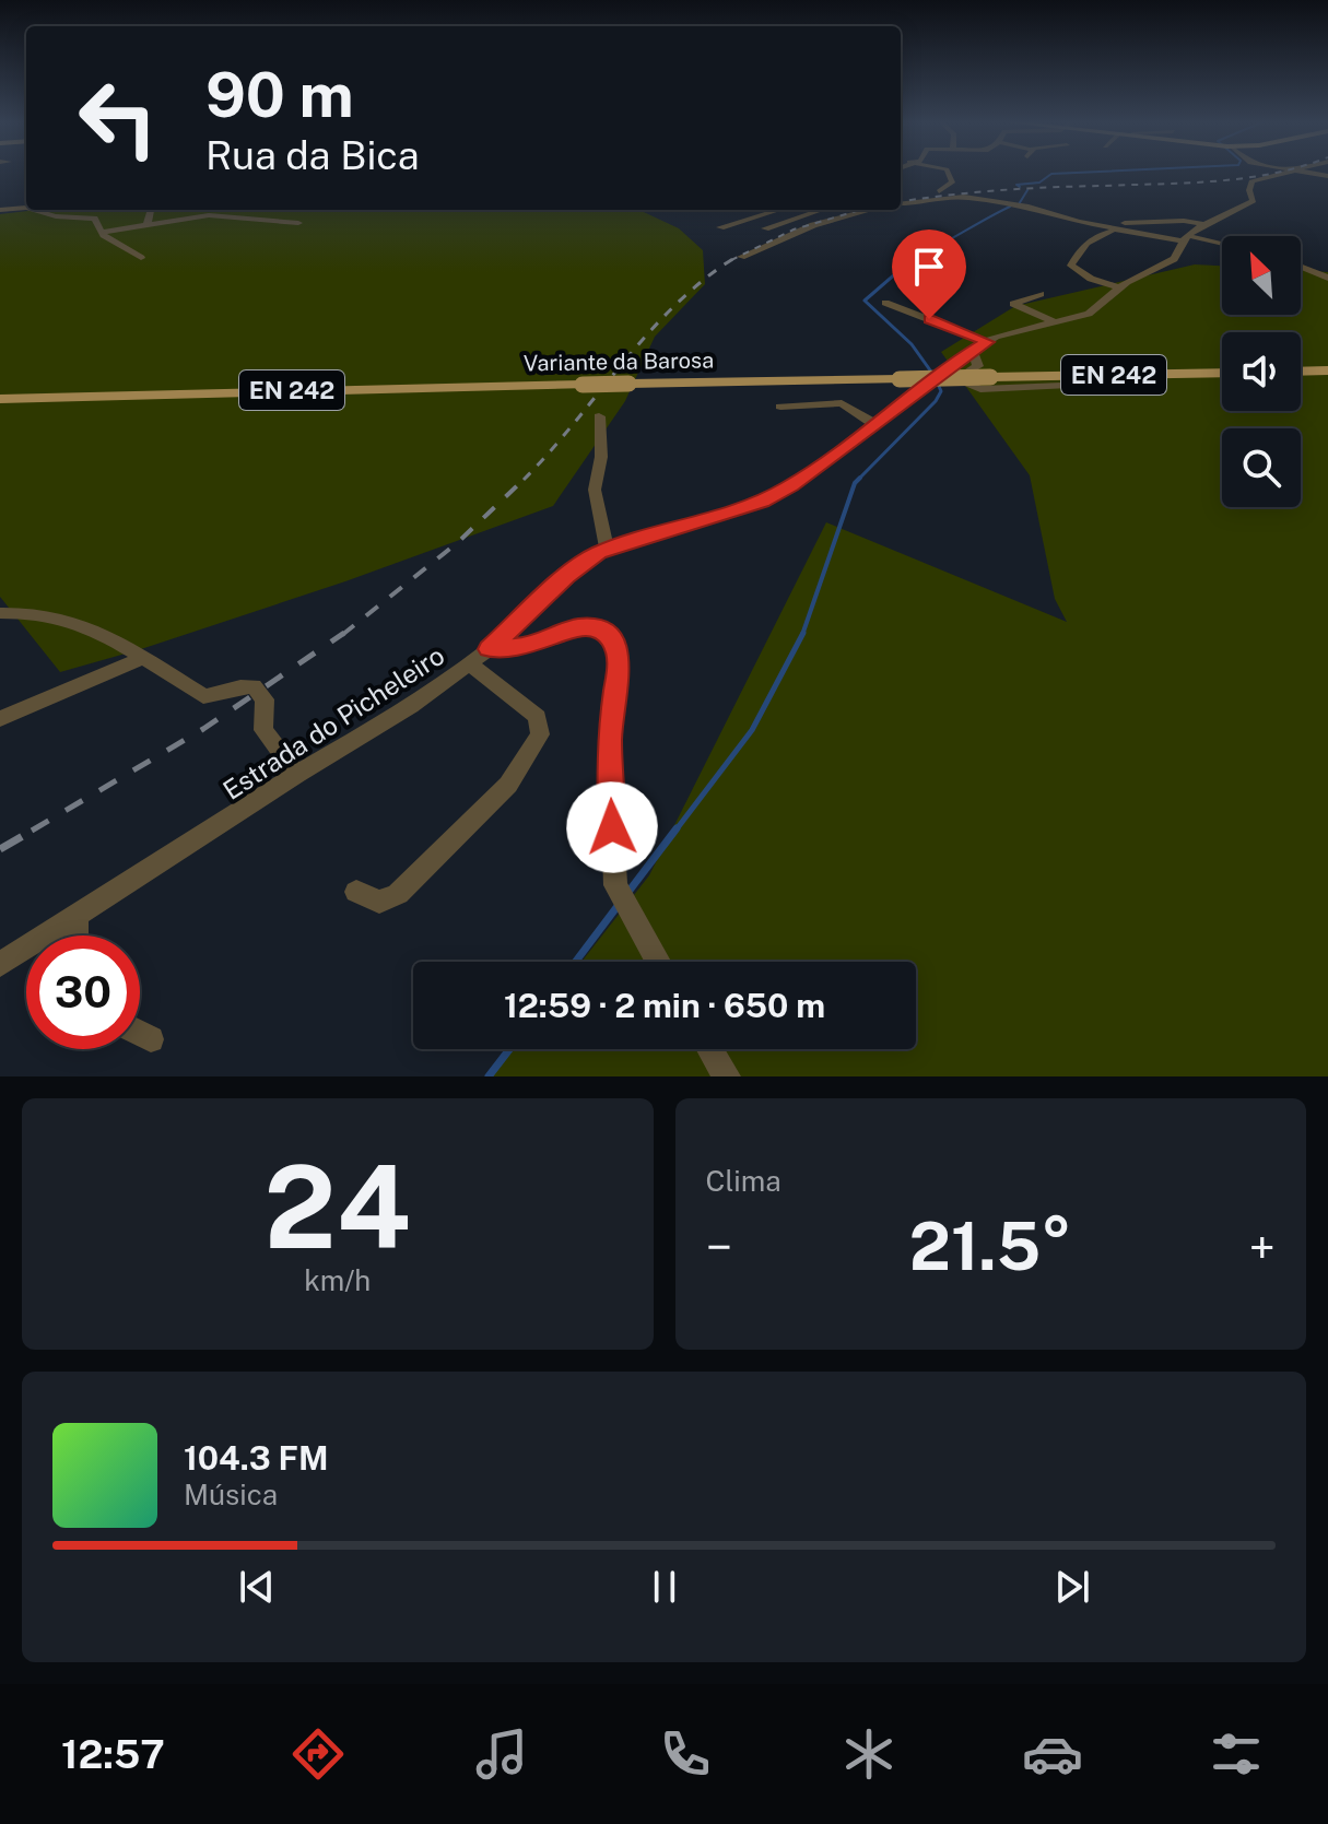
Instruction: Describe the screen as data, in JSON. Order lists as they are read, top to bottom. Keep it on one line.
{"streets":{"main road":["Variante da Barosa","EN 242"],"street":["Estrada do Picheleiro"]},"north":"top left","page":{"turn":["90 m","Rua da Bica"],"limit":"30","trip":"12:59 · 2 min · 650 m","tile":[["24","km/h"],"Clima"],"heat":["−","21.5°","+"],"song":["104.3 FM","Música"],"tabs":"12:57"}}
